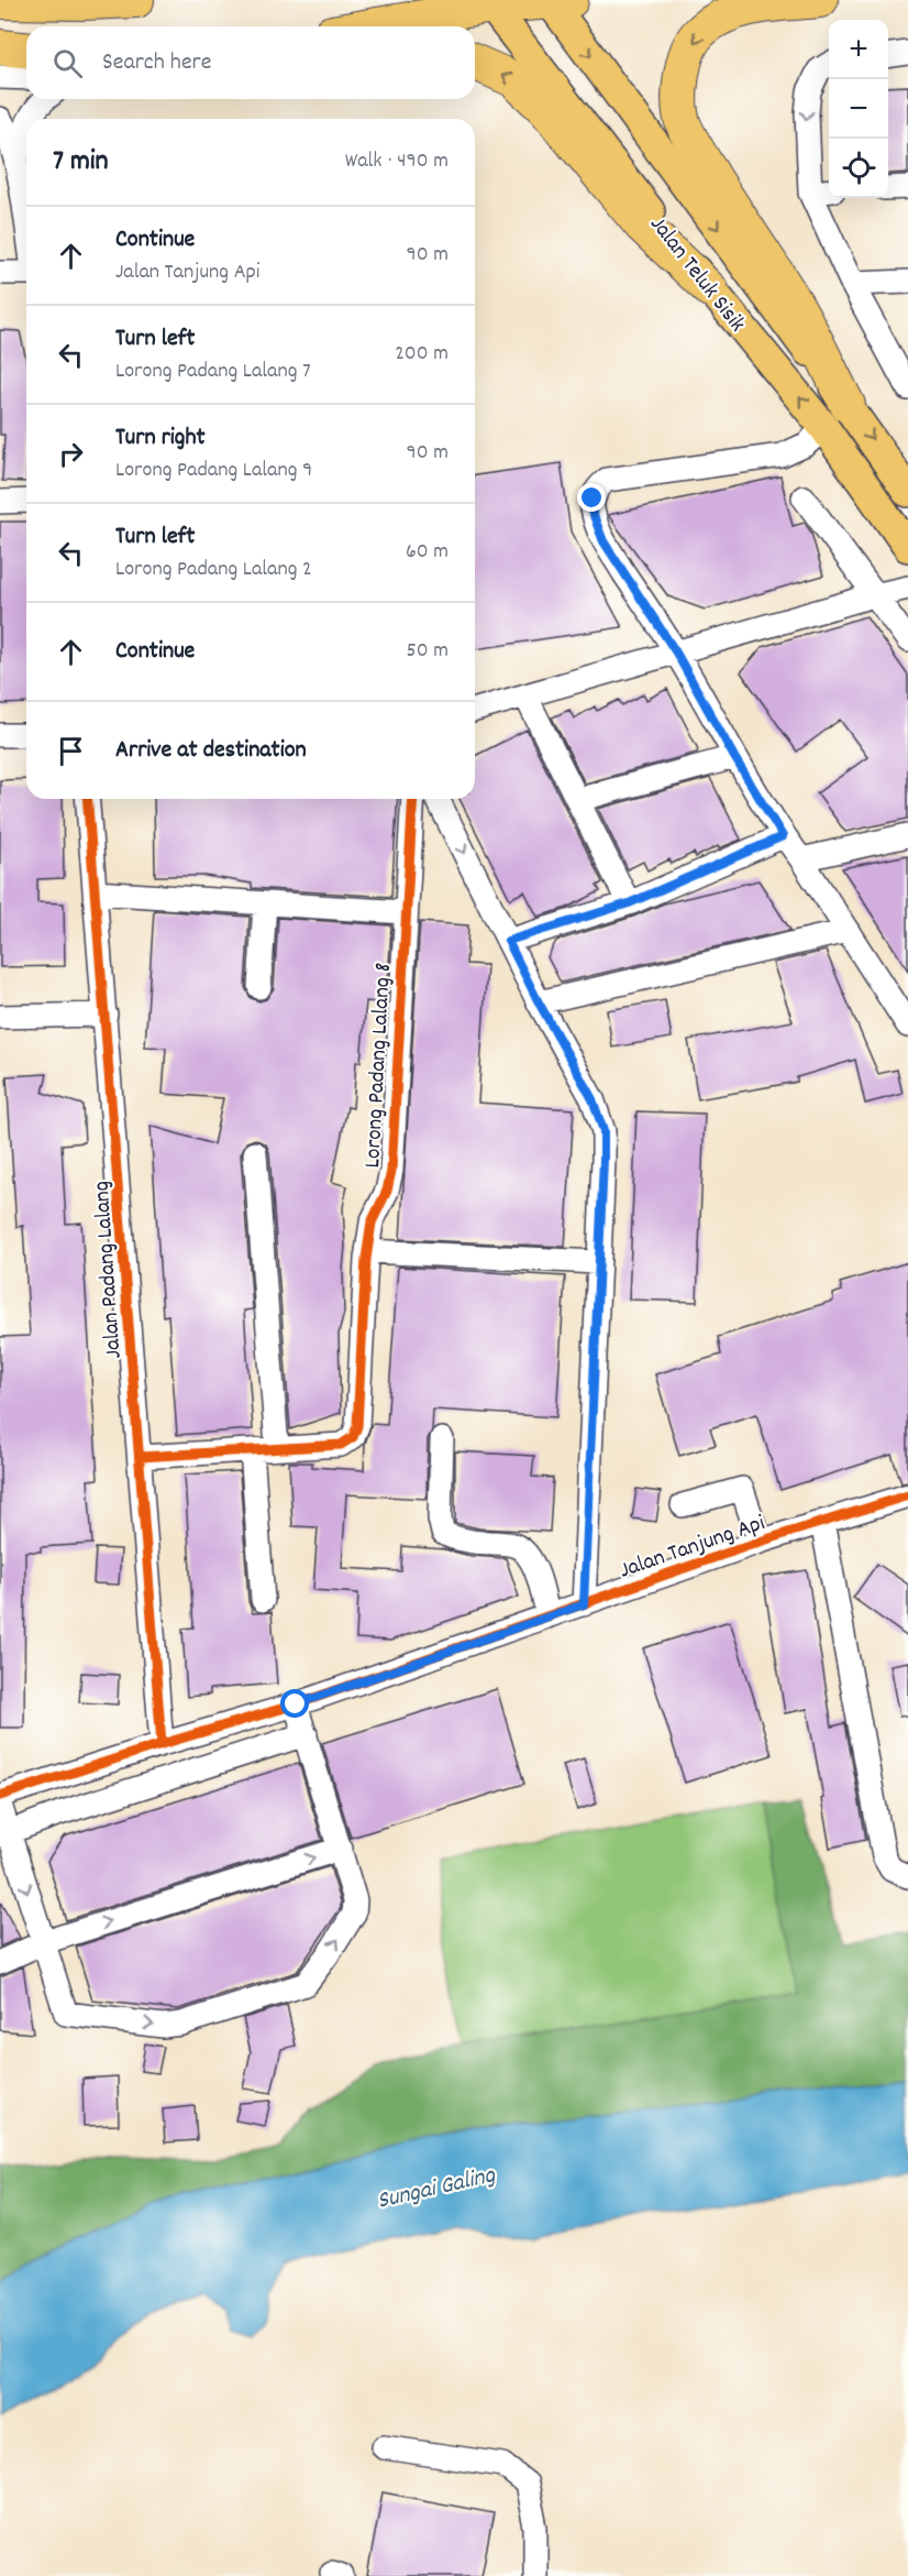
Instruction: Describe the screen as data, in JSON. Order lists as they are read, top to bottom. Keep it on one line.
{"streets":{"main road":["Jalan Teluk Sisik"],"street":["Lorong Padang Lalang 8","Jalan Padang Lalang","Jalan Tanjung Api"]},"crossings":[["Lorong Padang Lalang 8","Jalan Padang Lalang"],["Jalan Padang Lalang","Jalan Tanjung Api"]],"water":["Sungai Galing"],"page":{"map_buttons":["+","−"],"search":"Search here","heading":["7 min","Walk · 490 m"],"list":[["Continue","Jalan Tanjung Api","90 m"],["Turn left","Lorong Padang Lalang 7","200 m"],["Turn right","Lorong Padang Lalang 9","90 m"],["Turn left","Lorong Padang Lalang 2","60 m"],["Continue","50 m"],"Arrive at destination"]}}
